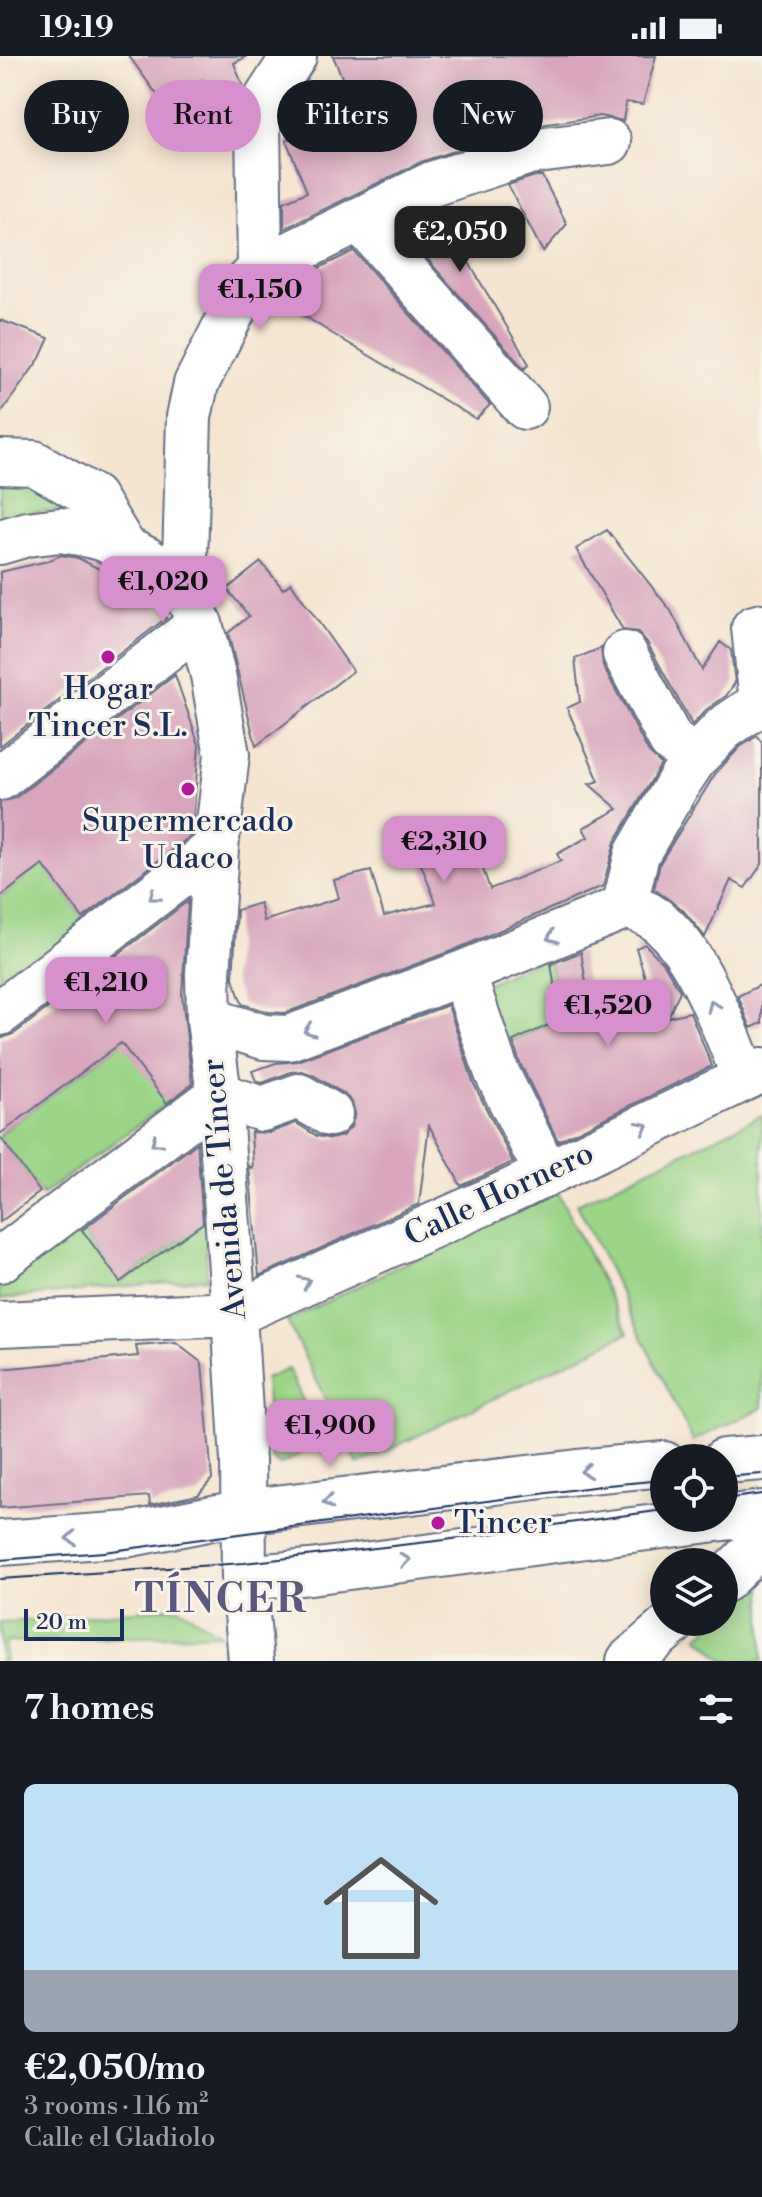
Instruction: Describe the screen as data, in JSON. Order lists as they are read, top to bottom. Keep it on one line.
{"streets":{"street":["Avenida de Tíncer","Calle Hornero"]},"crossings":[["Avenida de Tíncer","Calle Hornero"]],"districts":["TÍNCER"],"places":["Hogar Tincer S.L.","Supermercado Udaco","Tincer"],"scale_bar":"20 m","page":{"status":"19:19","chip":["Buy","Rent","Filters","New"],"price":["€2,050","€1,150","€1,020","€2,310","€1,210","€1,520","€1,900"],"scale":"20 m","heading":"7 homes","list":[{"name":"€2,050/mo","note":"3 rooms · 116 m² · Calle el Gladiolo"}]}}
